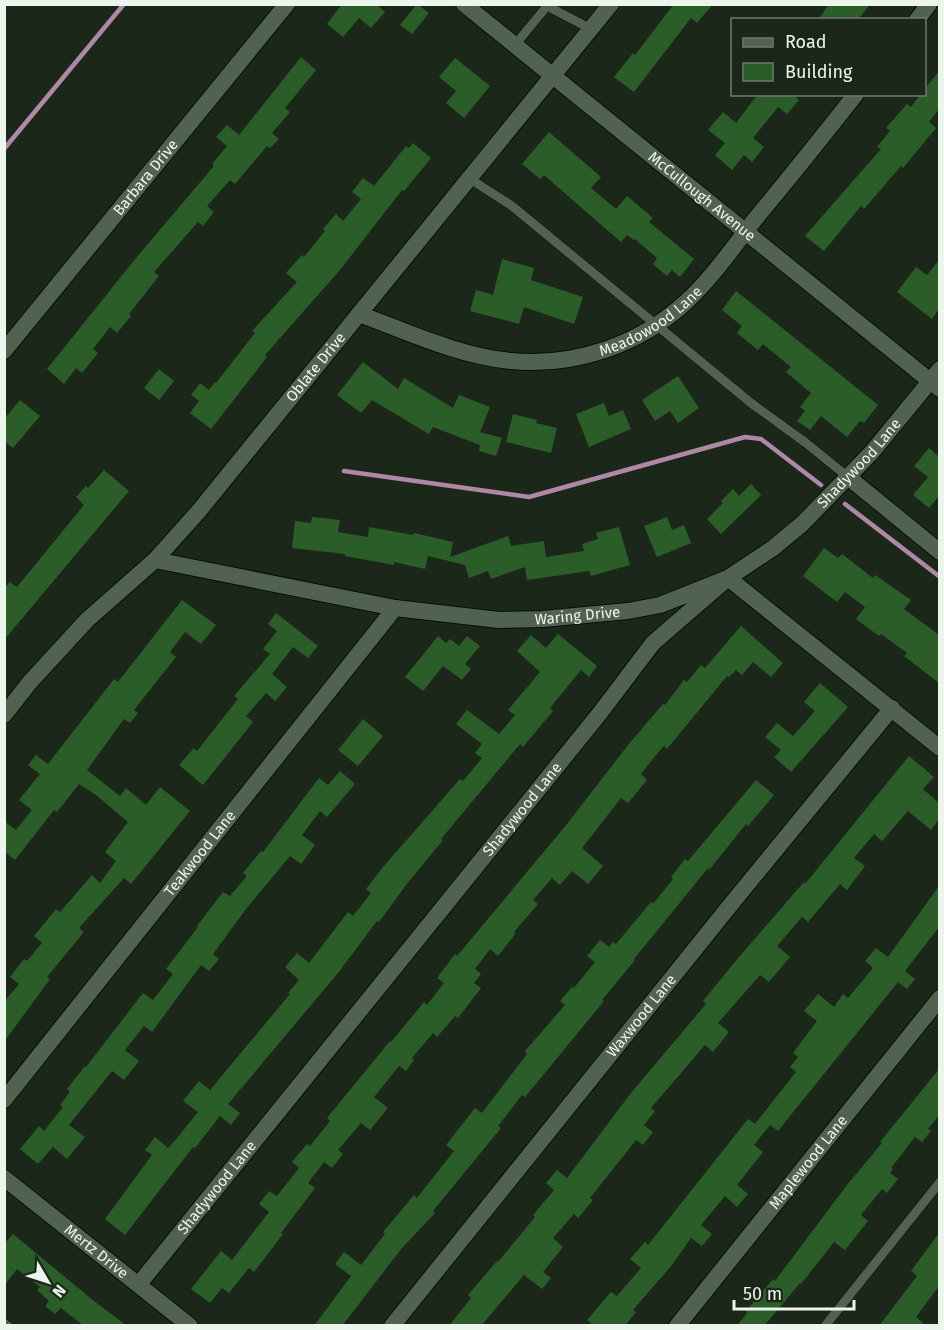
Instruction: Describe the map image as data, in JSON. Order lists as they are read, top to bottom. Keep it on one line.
{"streets":{"street":["Barbara Drive","McCullough Avenue","Meadowood Lane","Oblate Drive","Shadywood Lane","Waring Drive","Teakwood Lane","Waxwood Lane","Maplewood Lane","Mertz Drive"]},"crossings":[["McCullough Avenue","Meadowood Lane"],["McCullough Avenue","Oblate Drive"],["McCullough Avenue","Shadywood Lane"],["Meadowood Lane","Oblate Drive"],["Oblate Drive","Waring Drive"],["Shadywood Lane","Waring Drive"],["Shadywood Lane","Mertz Drive"],["Waring Drive","Teakwood Lane"]],"legend":["Road","Building"],"scale_bar":"50 m","north":"bottom right"}
